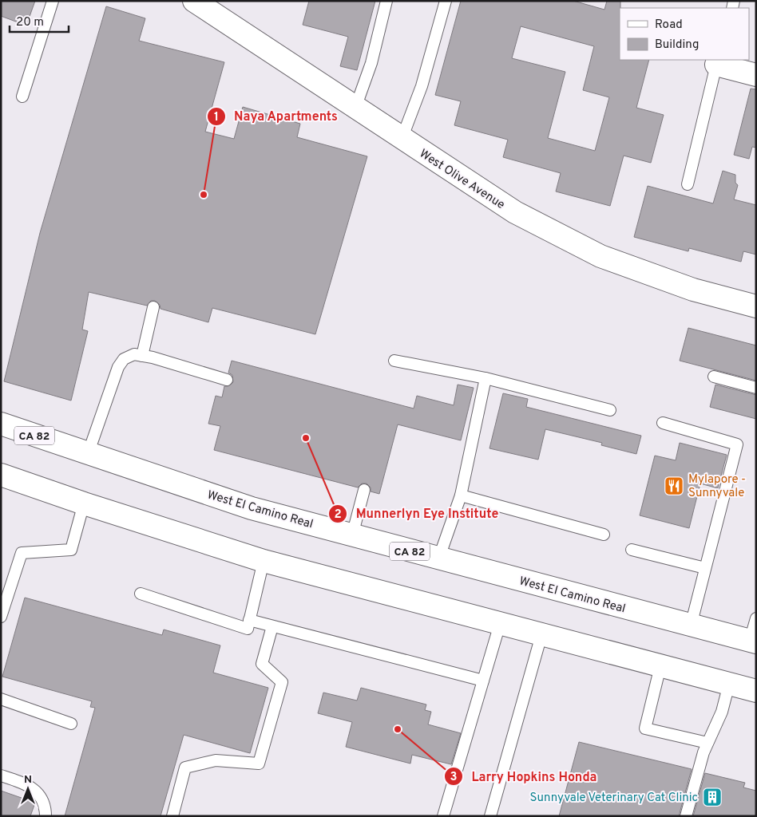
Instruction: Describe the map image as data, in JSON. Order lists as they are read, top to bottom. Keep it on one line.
{"streets":{"main road":["West Olive Avenue","CA 82","West El Camino Real"]},"places":{"other":["Naya Apartments","Munnerlyn Eye Institute","Larry Hopkins Honda"],"restaurant":["Mylapore - Sunnyvale"],"building":["Sunnyvale Veterinary Cat Clinic"]},"legend":["Road","Building"],"scale_bar":"20 m","north":"top"}
